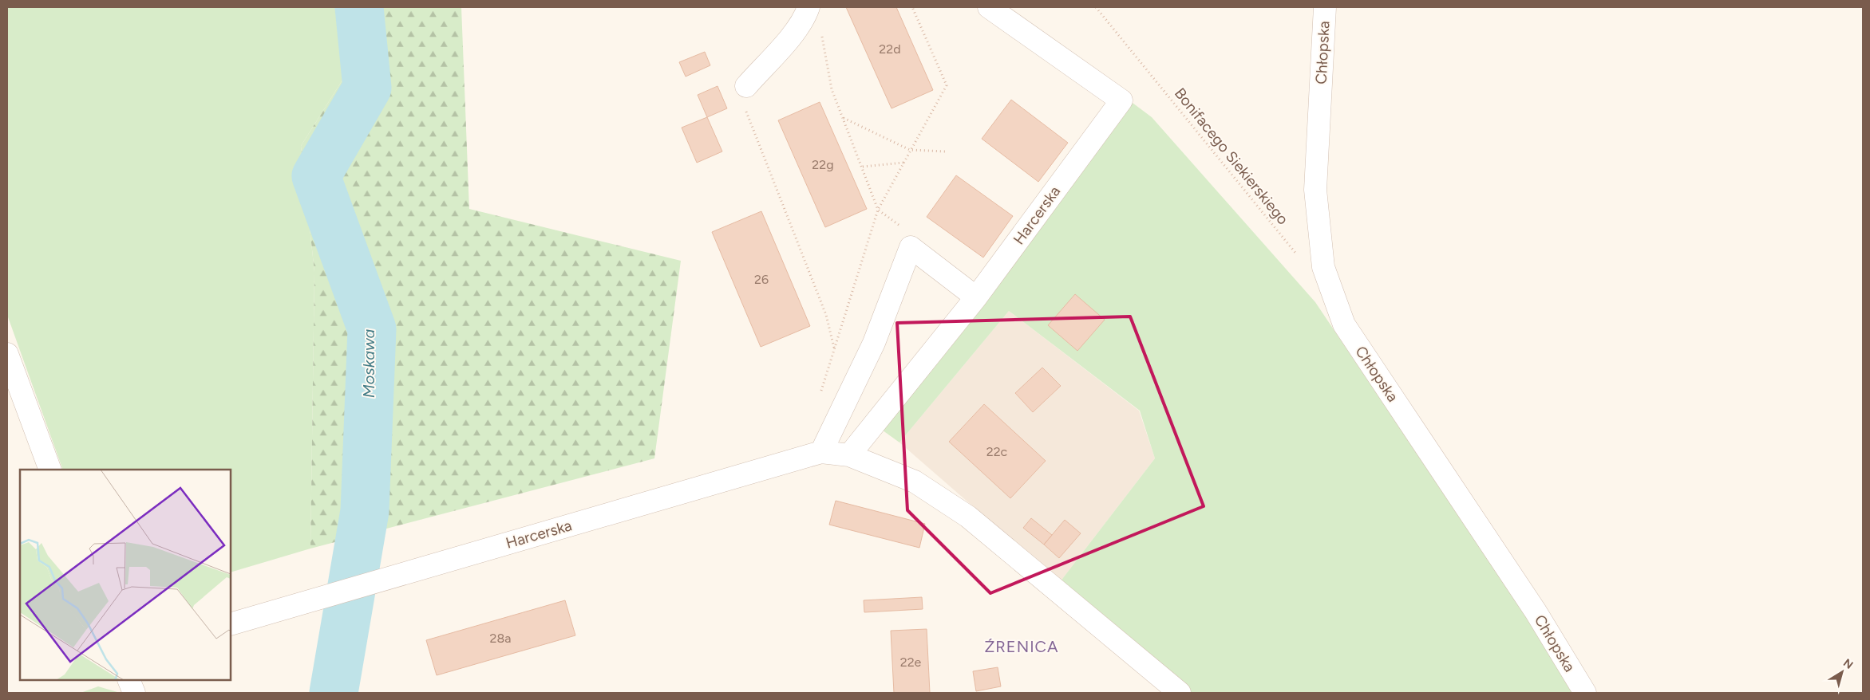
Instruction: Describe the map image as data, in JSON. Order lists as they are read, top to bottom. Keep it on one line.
{"streets":{"street":["Chłopska","Harcerska"],"path":["Bonifacego Siekierskiego"]},"districts":["ŹRENICA"],"water":["Moskawa"],"house_numbers":["22d","22g","26","22c","28a","22e"],"north":"top right"}
